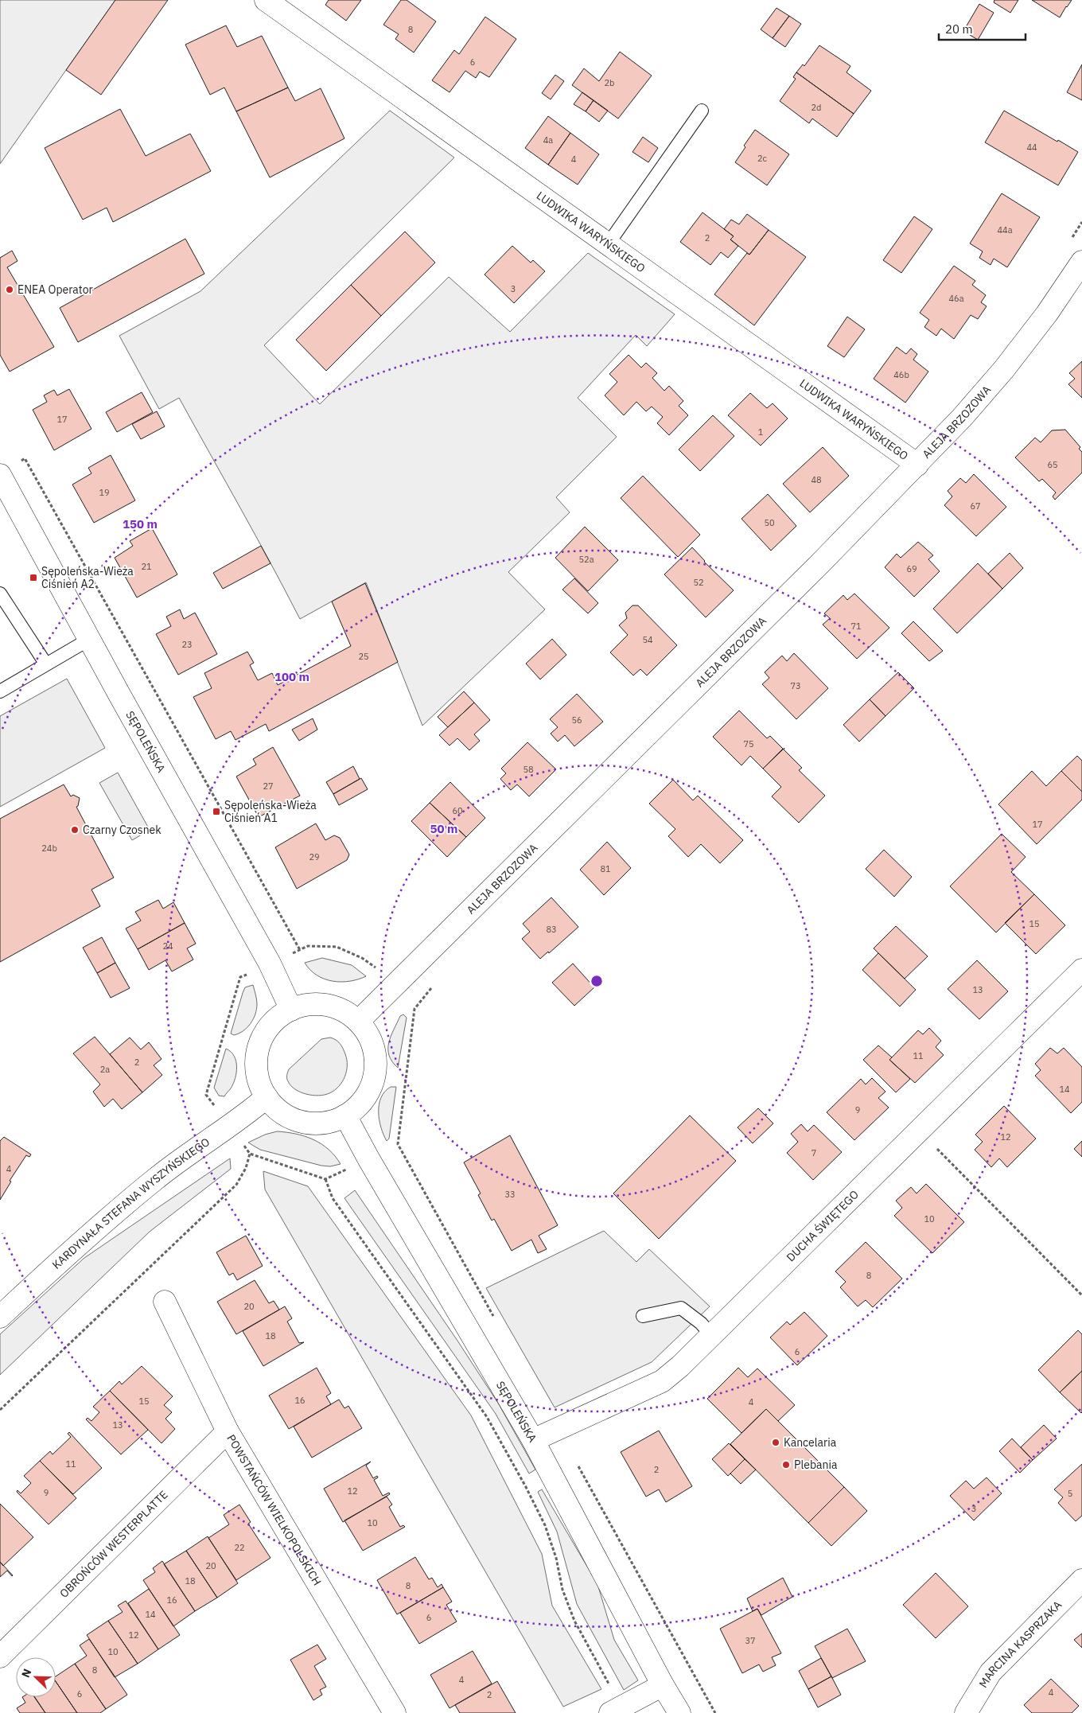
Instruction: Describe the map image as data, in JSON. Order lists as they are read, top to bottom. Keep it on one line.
{"streets":{"street":["LUDWIKA WARYŃSKIEGO","ALEJA BRZOZOWA","SĘPOLEŃSKA","KARDYNAŁA STEFANA WYSZYŃSKIEGO","DUCHA ŚWIĘTEGO","POWSTAŃCÓW WIELKOPOLSKICH","OBROŃCÓW WESTERPLATTE","MARCINA KASPRZAKA"]},"crossings":[["LUDWIKA WARYŃSKIEGO","ALEJA BRZOZOWA"],["ALEJA BRZOZOWA","SĘPOLEŃSKA"],["ALEJA BRZOZOWA","KARDYNAŁA STEFANA WYSZYŃSKIEGO"],["SĘPOLEŃSKA","KARDYNAŁA STEFANA WYSZYŃSKIEGO"],["SĘPOLEŃSKA","DUCHA ŚWIĘTEGO"],["POWSTAŃCÓW WIELKOPOLSKICH","OBROŃCÓW WESTERPLATTE"]],"places":{"other":["ENEA Operator","Czarny Czosnek","Kancelaria","Plebania"],"transit":["Sępoleńska-Wieża Ciśnień A2","Sępoleńska-Wieża Ciśnień A1"]},"house_numbers":["8","6","2b","2d","4a","44","2c","4","44a","2","3","46a","46b","17","1","65","48","19","67","50","52a","21","69","52","71","54","23","25","73","56","75","58","27","60","17","24b","29","81","15","83","24","13","11","2","2a","14","9","12","7","4","33","10","8","20","18","6","16","15","4","13","11","2","12","9","5","3","10","22","20","18","8","16","14","6","12","37","10","8","4","4","6","2"],"scale_bar":"20 m","north":"top left","rings":["150 m","100 m","50 m"]}
